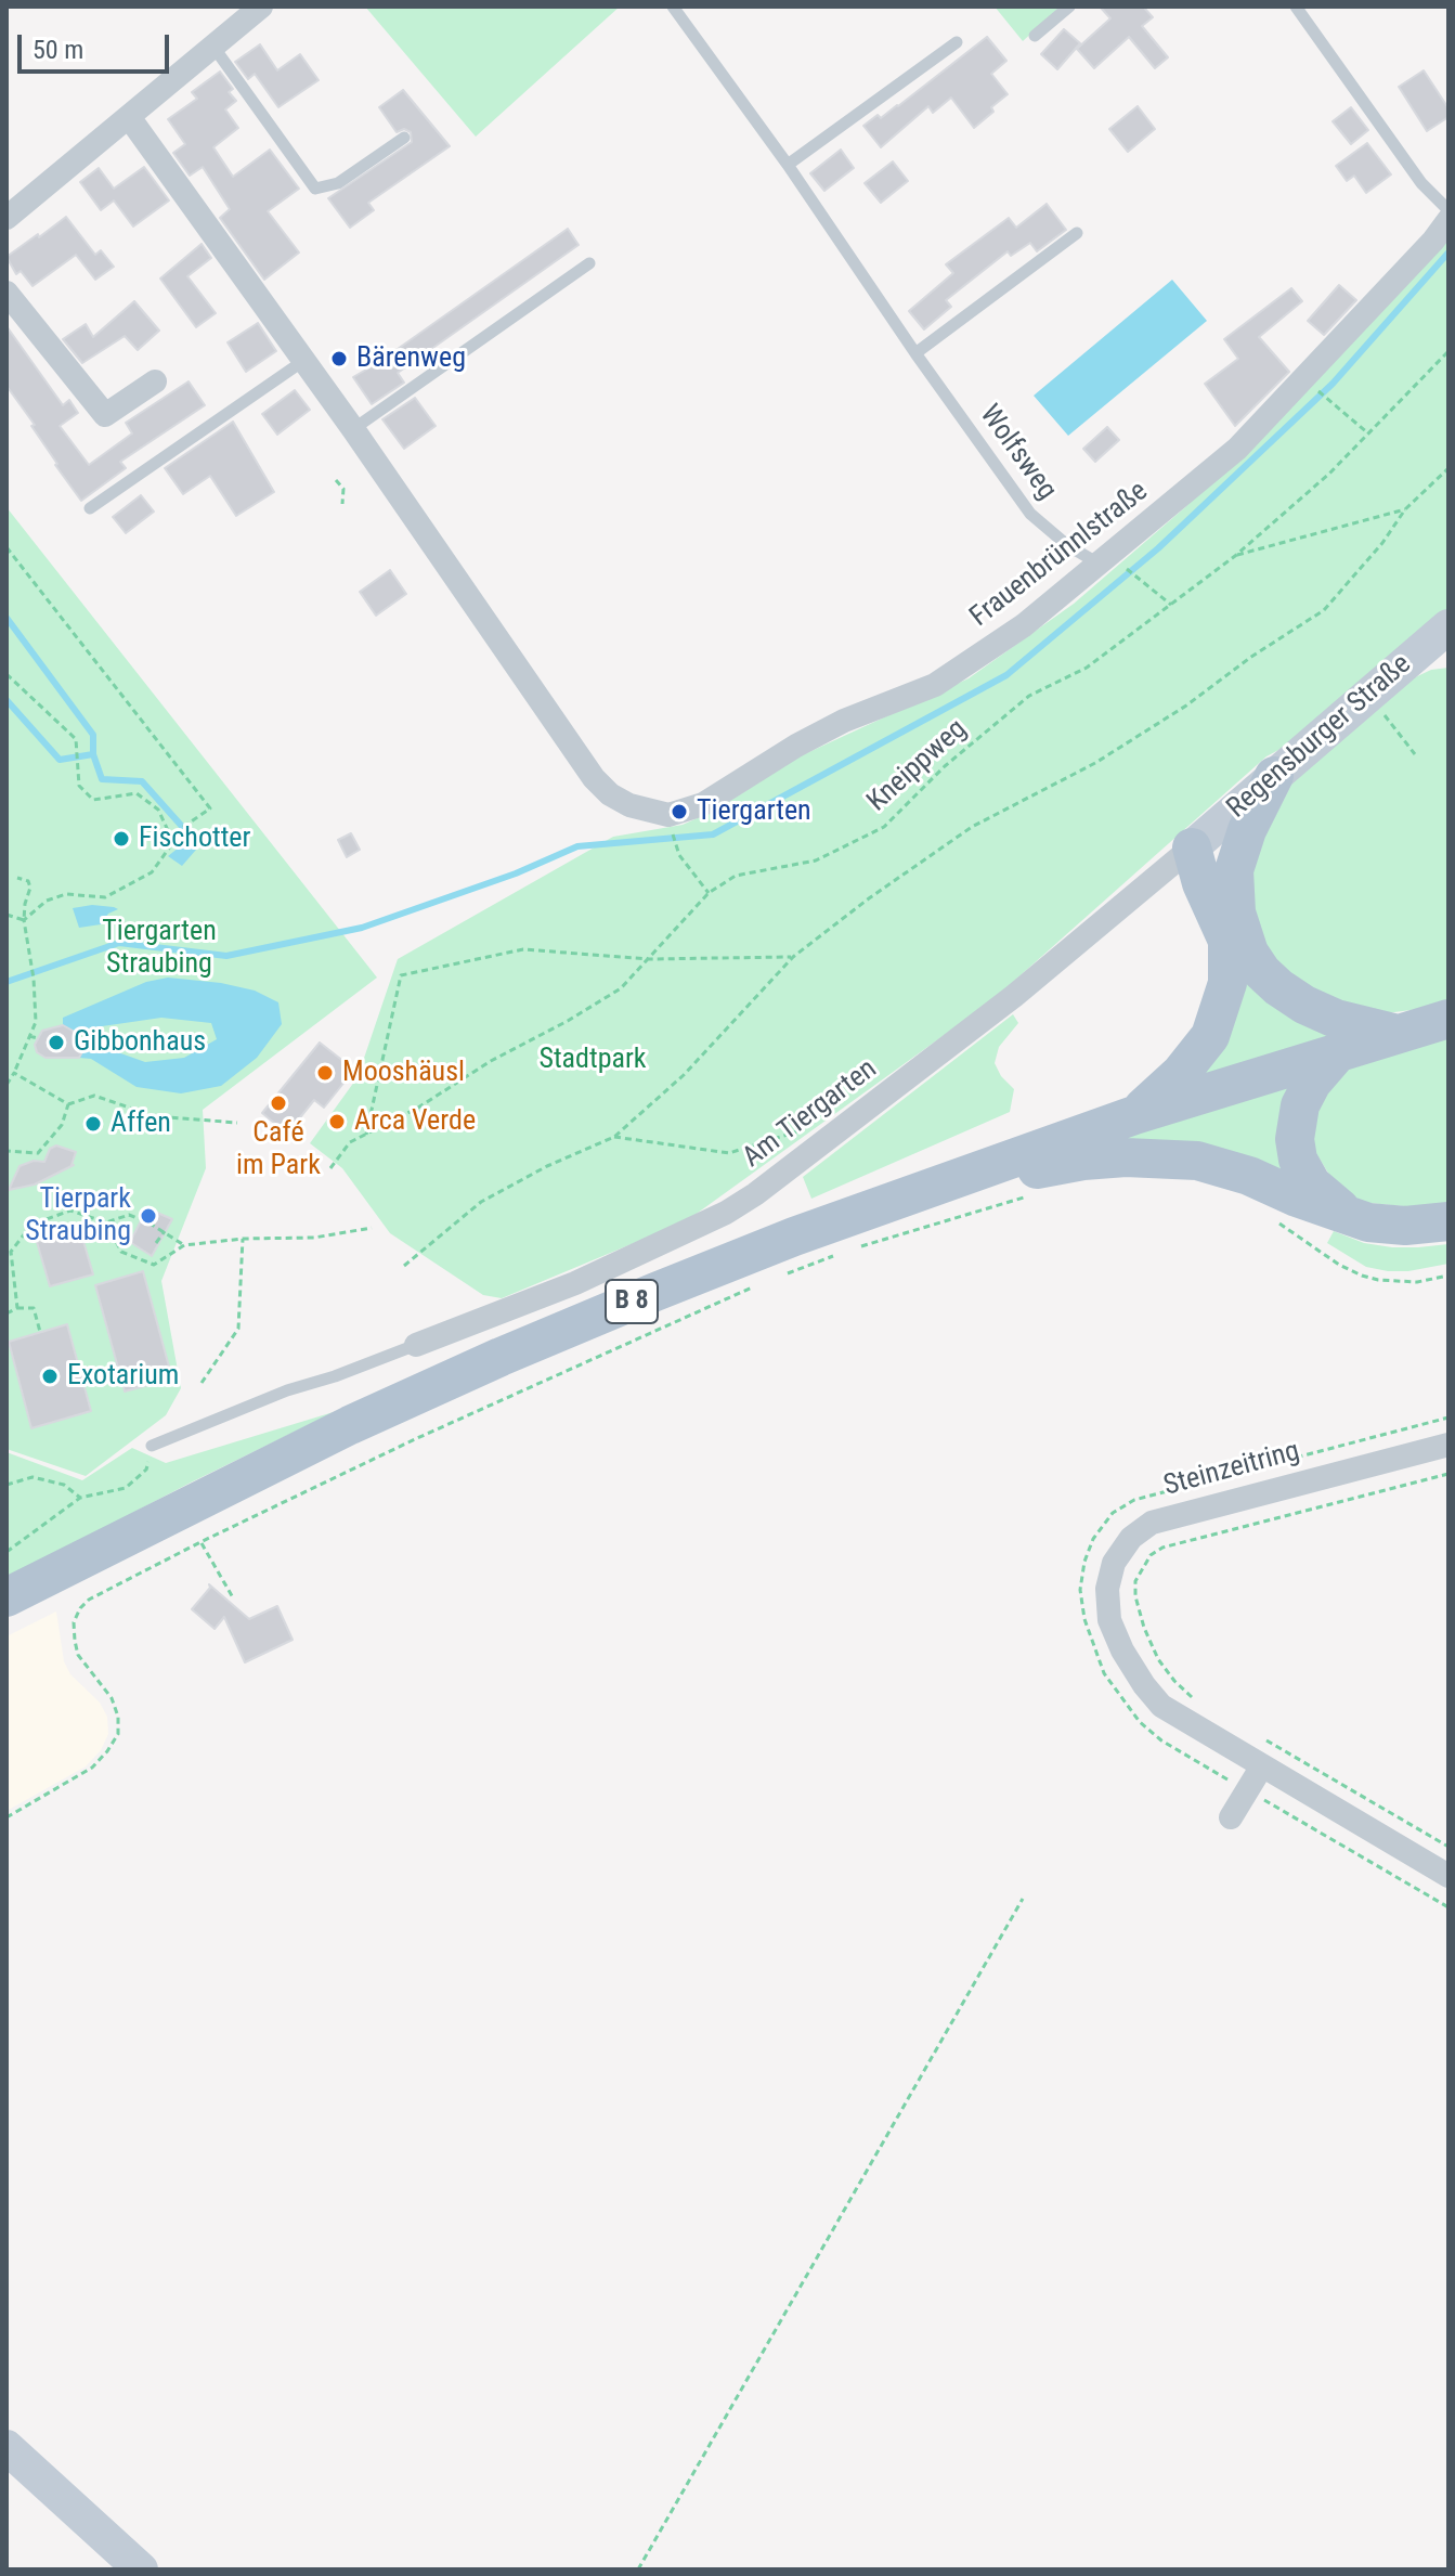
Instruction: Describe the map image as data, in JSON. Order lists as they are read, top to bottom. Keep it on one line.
{"streets":{"main road":["B 8"],"street":["Frauenbrünnlstraße","Regensburger Straße","Am Tiergarten","Steinzeitring"],"lane":["Wolfsweg"],"path":["Kneippweg"]},"crossings":[["Wolfsweg","Frauenbrünnlstraße"],["Regensburger Straße","Am Tiergarten"]],"parks":["Tiergarten Straubing","Stadtpark"],"places":["Bärenweg","Tiergarten","Fischotter","Gibbonhaus","Mooshäusl","Café im Park","Arca Verde","Affen","Tierpark Straubing","Exotarium"],"scale_bar":"50 m"}
